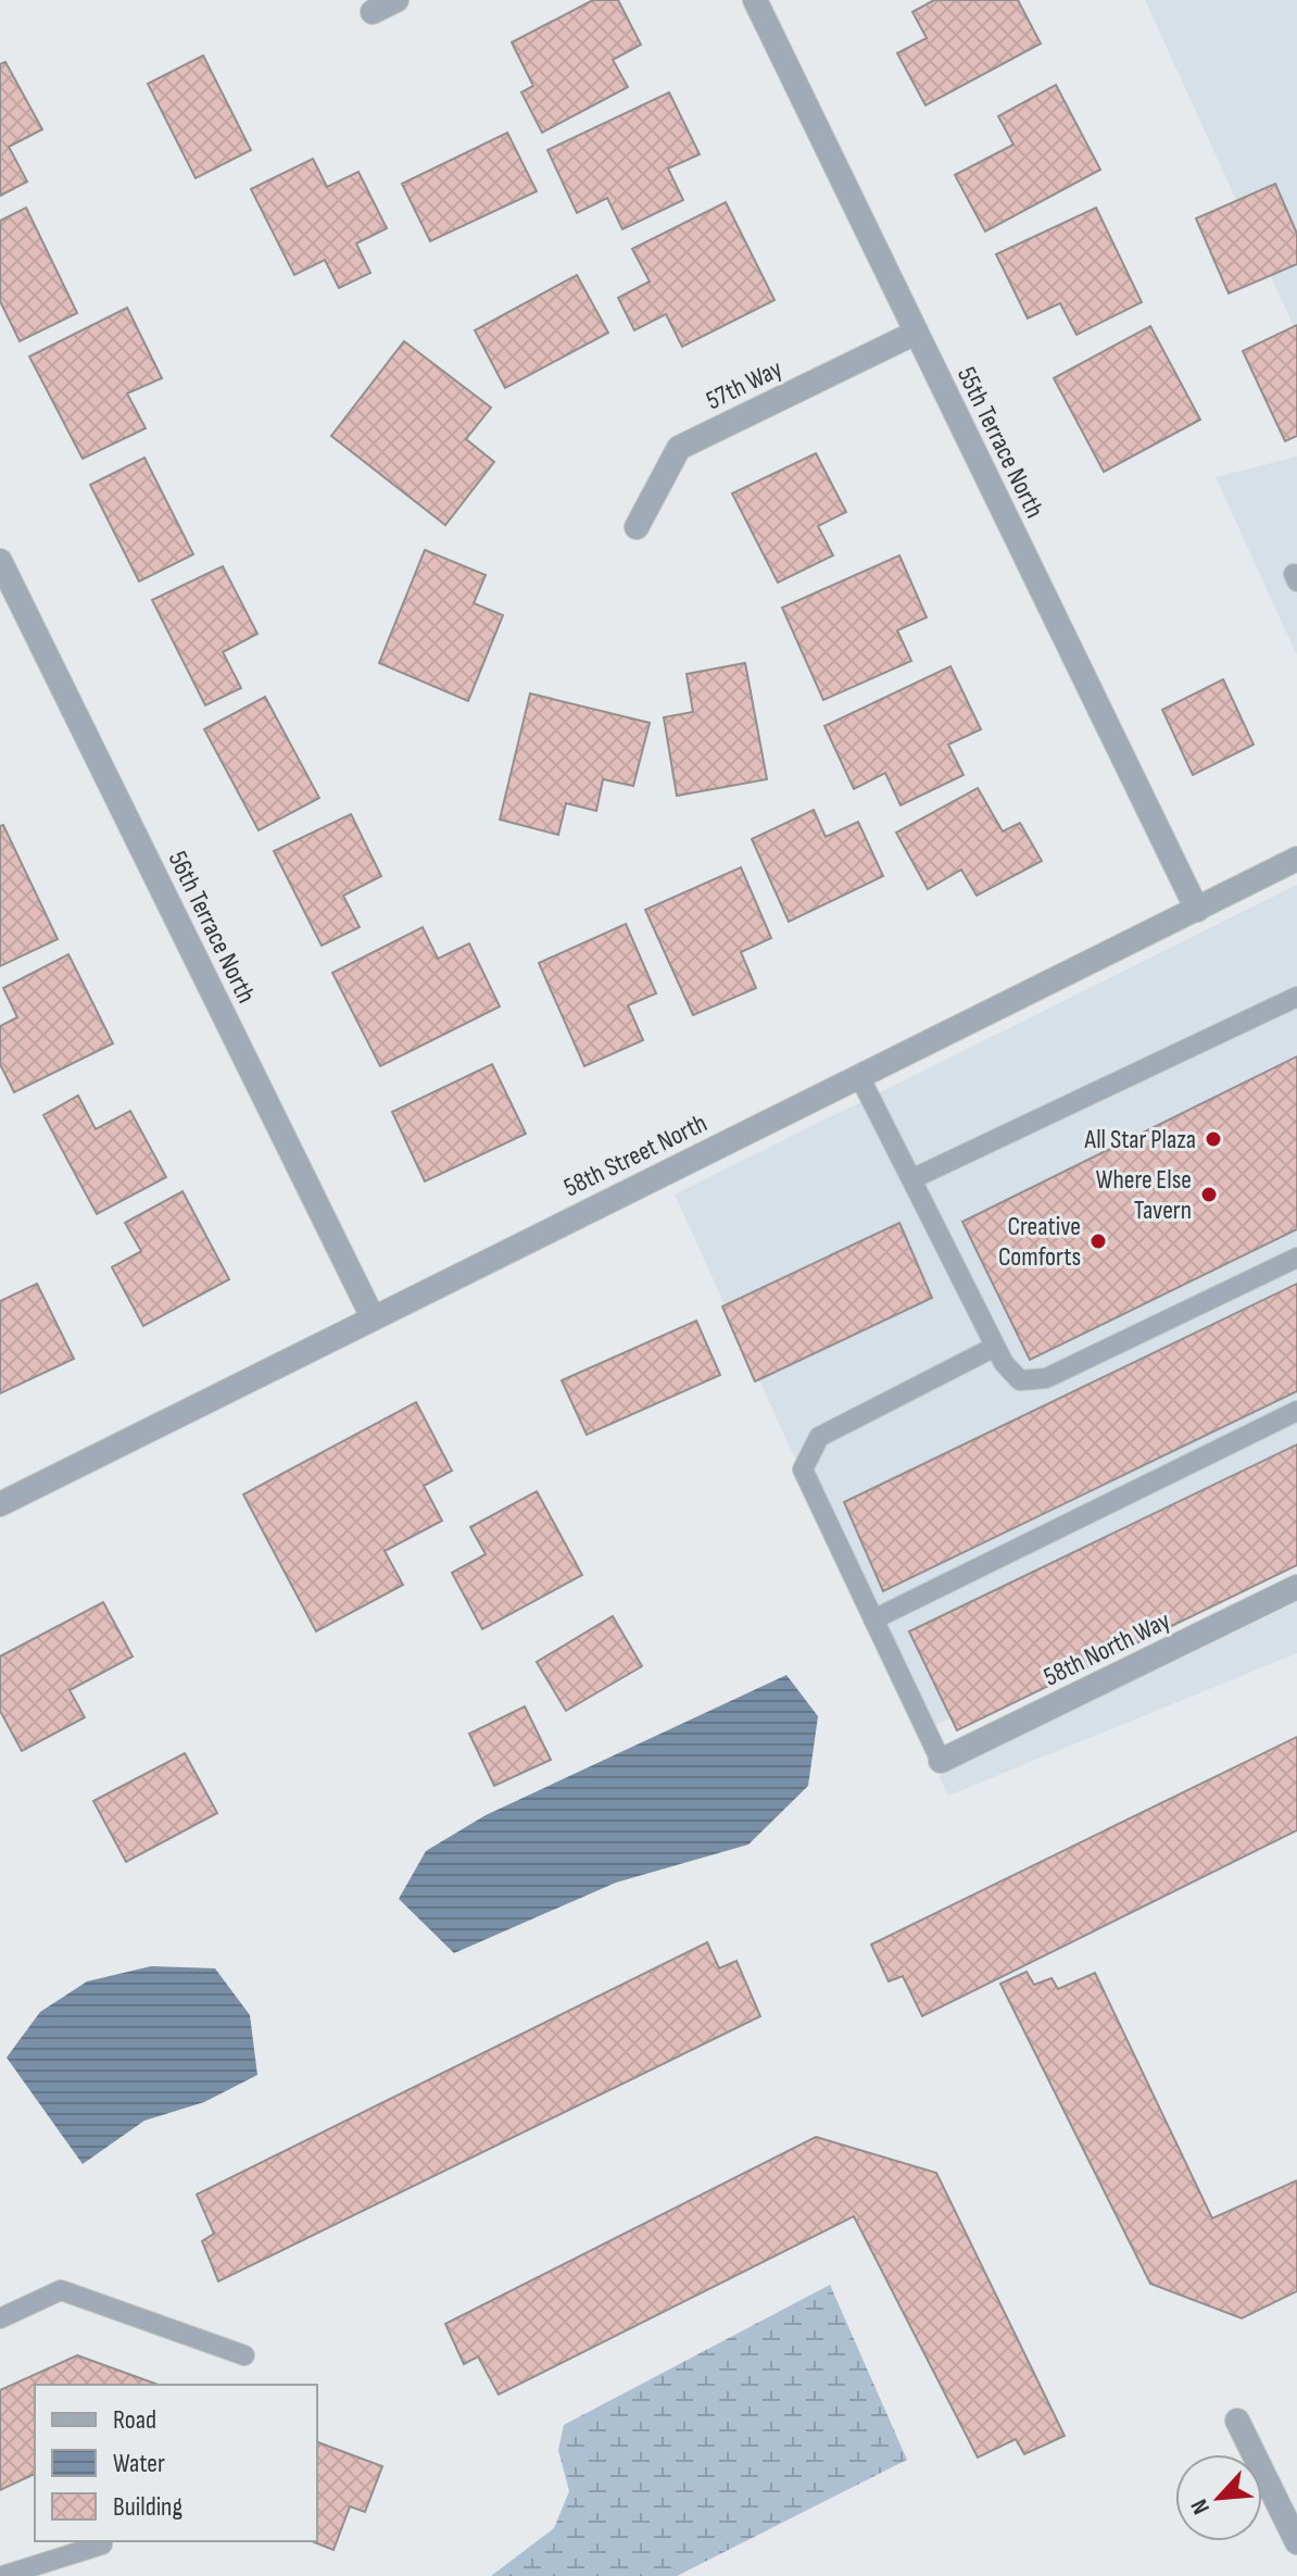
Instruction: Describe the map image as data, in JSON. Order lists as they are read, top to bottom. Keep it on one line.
{"streets":{"street":["57th Way","55th Terrace North","56th Terrace North","58th Street North","58th North Way"]},"crossings":[["57th Way","55th Terrace North"],["55th Terrace North","58th Street North"],["56th Terrace North","58th Street North"]],"places":["All Star Plaza","Where Else Tavern","Creative Comforts"],"legend":["Road","Water","Building"],"north":"bottom left"}
